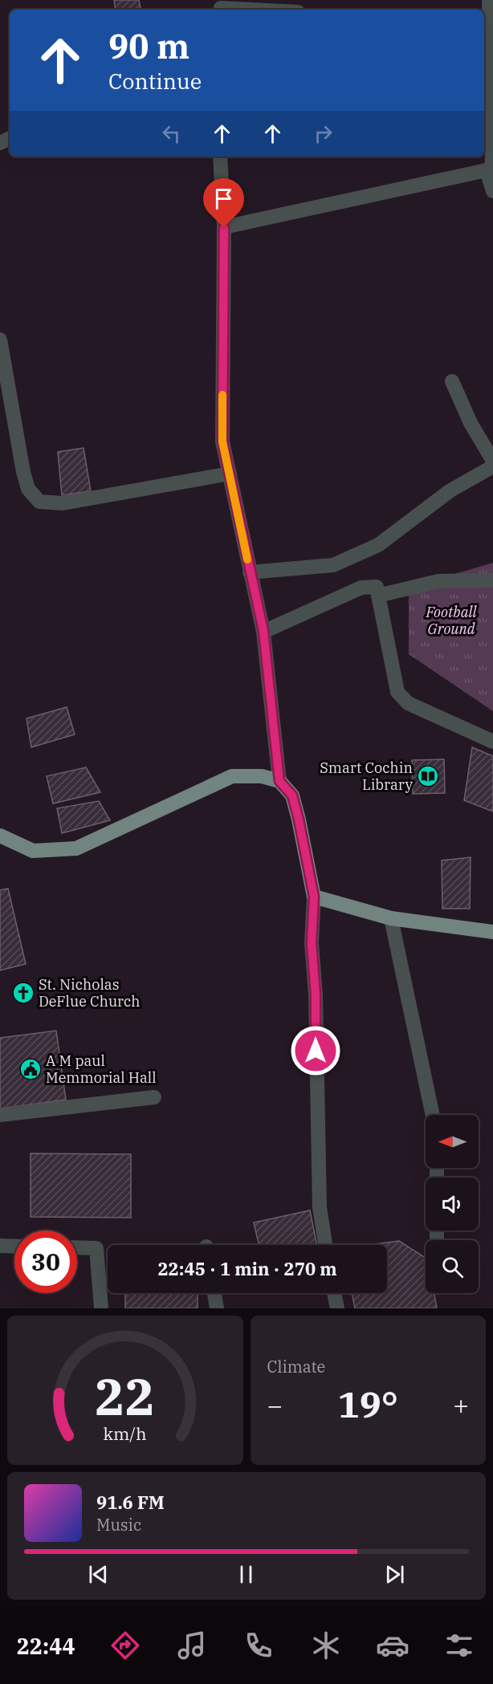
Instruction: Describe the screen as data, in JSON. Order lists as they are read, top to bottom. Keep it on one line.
{"parks":["Football Ground"],"places":{"library":["Smart Cochin Library"],"church":["St. Nicholas DeFlue Church"],"public building":["A M paul Memmorial Hall"]},"north":"left","page":{"turn":["90 m","Continue"],"limit":"30","trip":"22:45 · 1 min · 270 m","tile":"Climate","heat":["−","19°","+"],"song":["91.6 FM","Music"],"tabs":"22:44","gauge":["22","km/h"]}}
